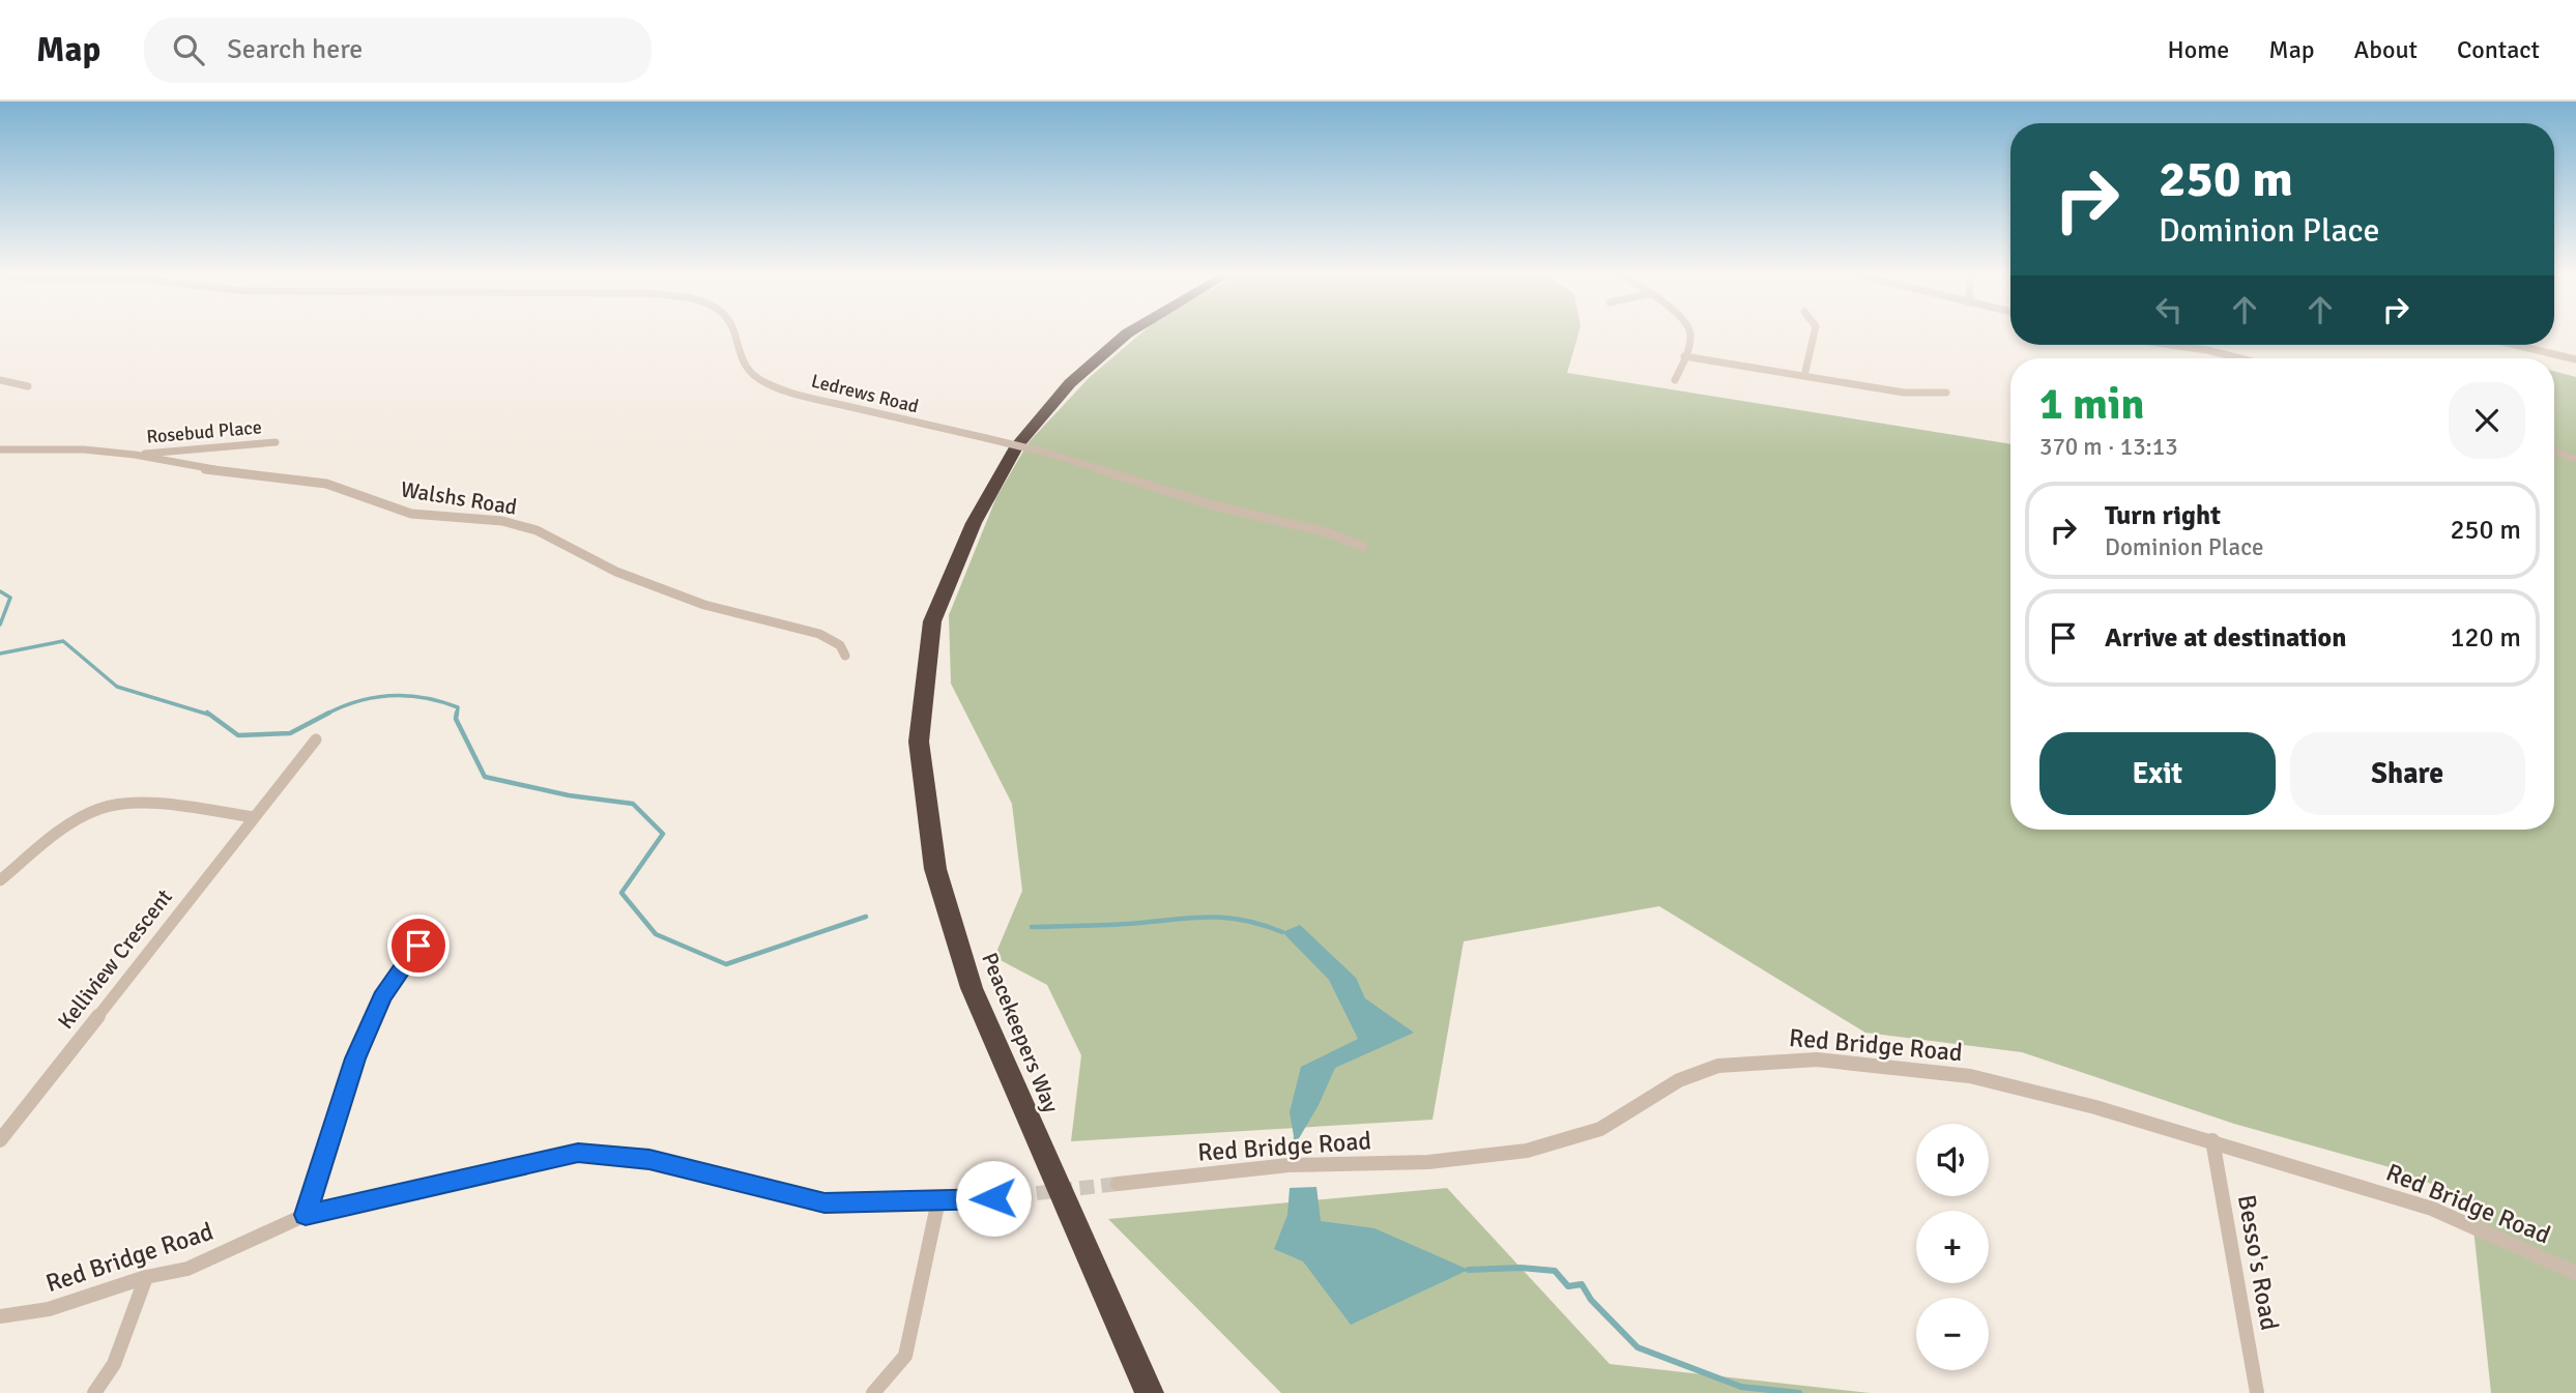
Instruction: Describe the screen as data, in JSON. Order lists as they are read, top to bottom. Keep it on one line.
{"streets":{"highway":["Peacekeepers Way"],"street":["Ledrews Road","Rosebud Place","Walshs Road","Kelliview Crescent","Red Bridge Road","Besso's Road"]},"crossings":[["Rosebud Place","Walshs Road"],["Red Bridge Road","Besso's Road"]],"page":{"header":"Map","search":"Search here","nav":["Home","Map","About","Contact"],"turn":["250 m","Dominion Place"],"heading":["1 min","370 m · 13:13"],"list":[{"name":"Turn right","note":"Dominion Place","value":"250 m"},{"name":"Arrive at destination","value":"120 m"}],"buttons":["Exit","Share"],"map_buttons":["+","−"]}}
